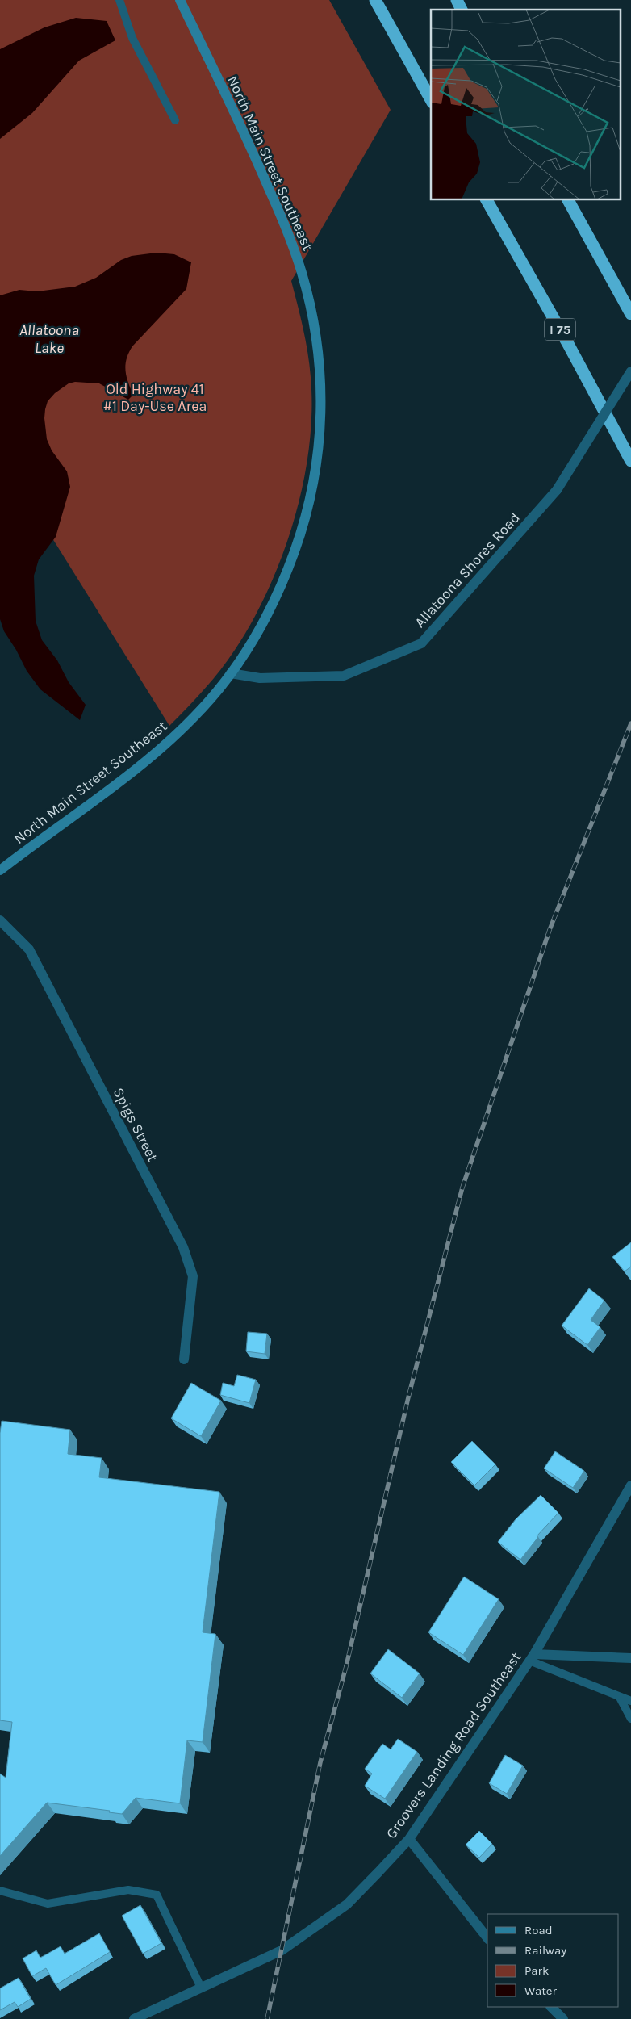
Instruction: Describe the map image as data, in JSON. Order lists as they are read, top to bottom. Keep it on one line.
{"streets":{"highway":["I 75"],"street":["North Main Street Southeast","Allatoona Shores Road","Spigs Street","Groovers Landing Road Southeast"]},"crossings":[["North Main Street Southeast","Allatoona Shores Road"]],"water":["Allatoona Lake"],"parks":["Old Highway 41 #1 Day-Use Area"],"legend":["Road","Railway","Park","Water"]}
